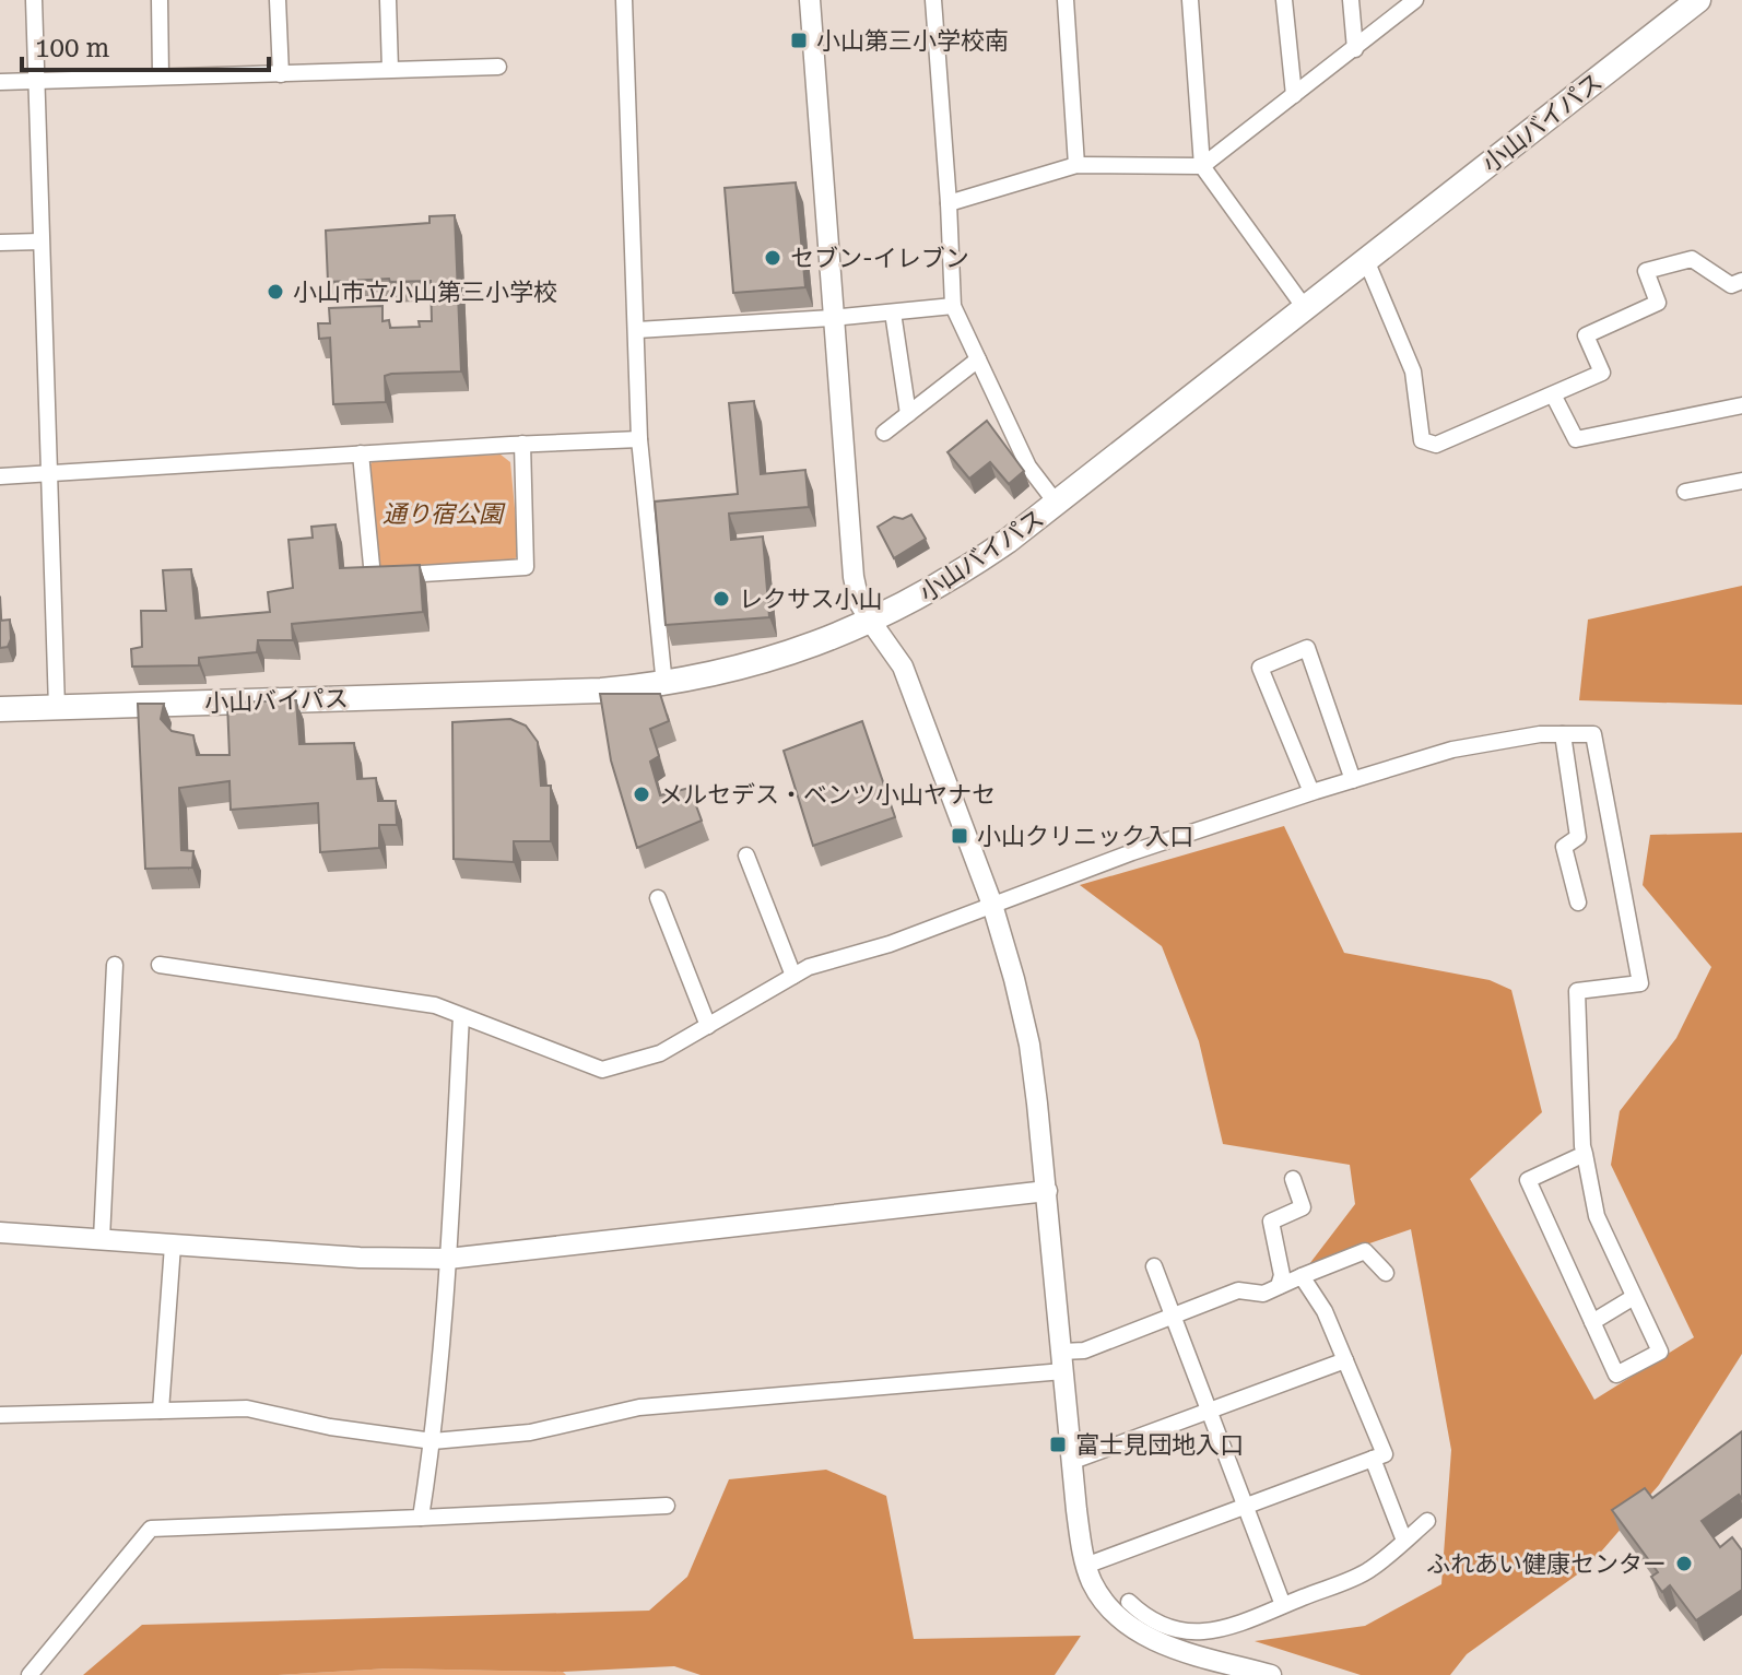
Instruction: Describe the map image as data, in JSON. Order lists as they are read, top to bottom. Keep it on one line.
{"streets":{"highway":["小山バイパス"]},"parks":["通り宿公園"],"places":{"transit":["小山第三小学校南","小山クリニック入口","富士見団地入口"],"other":["セブン-イレブン","小山市立小山第三小学校","レクサス小山","メルセデス・ベンツ小山ヤナセ","ふれあい健康センター"]},"scale_bar":"100 m"}
